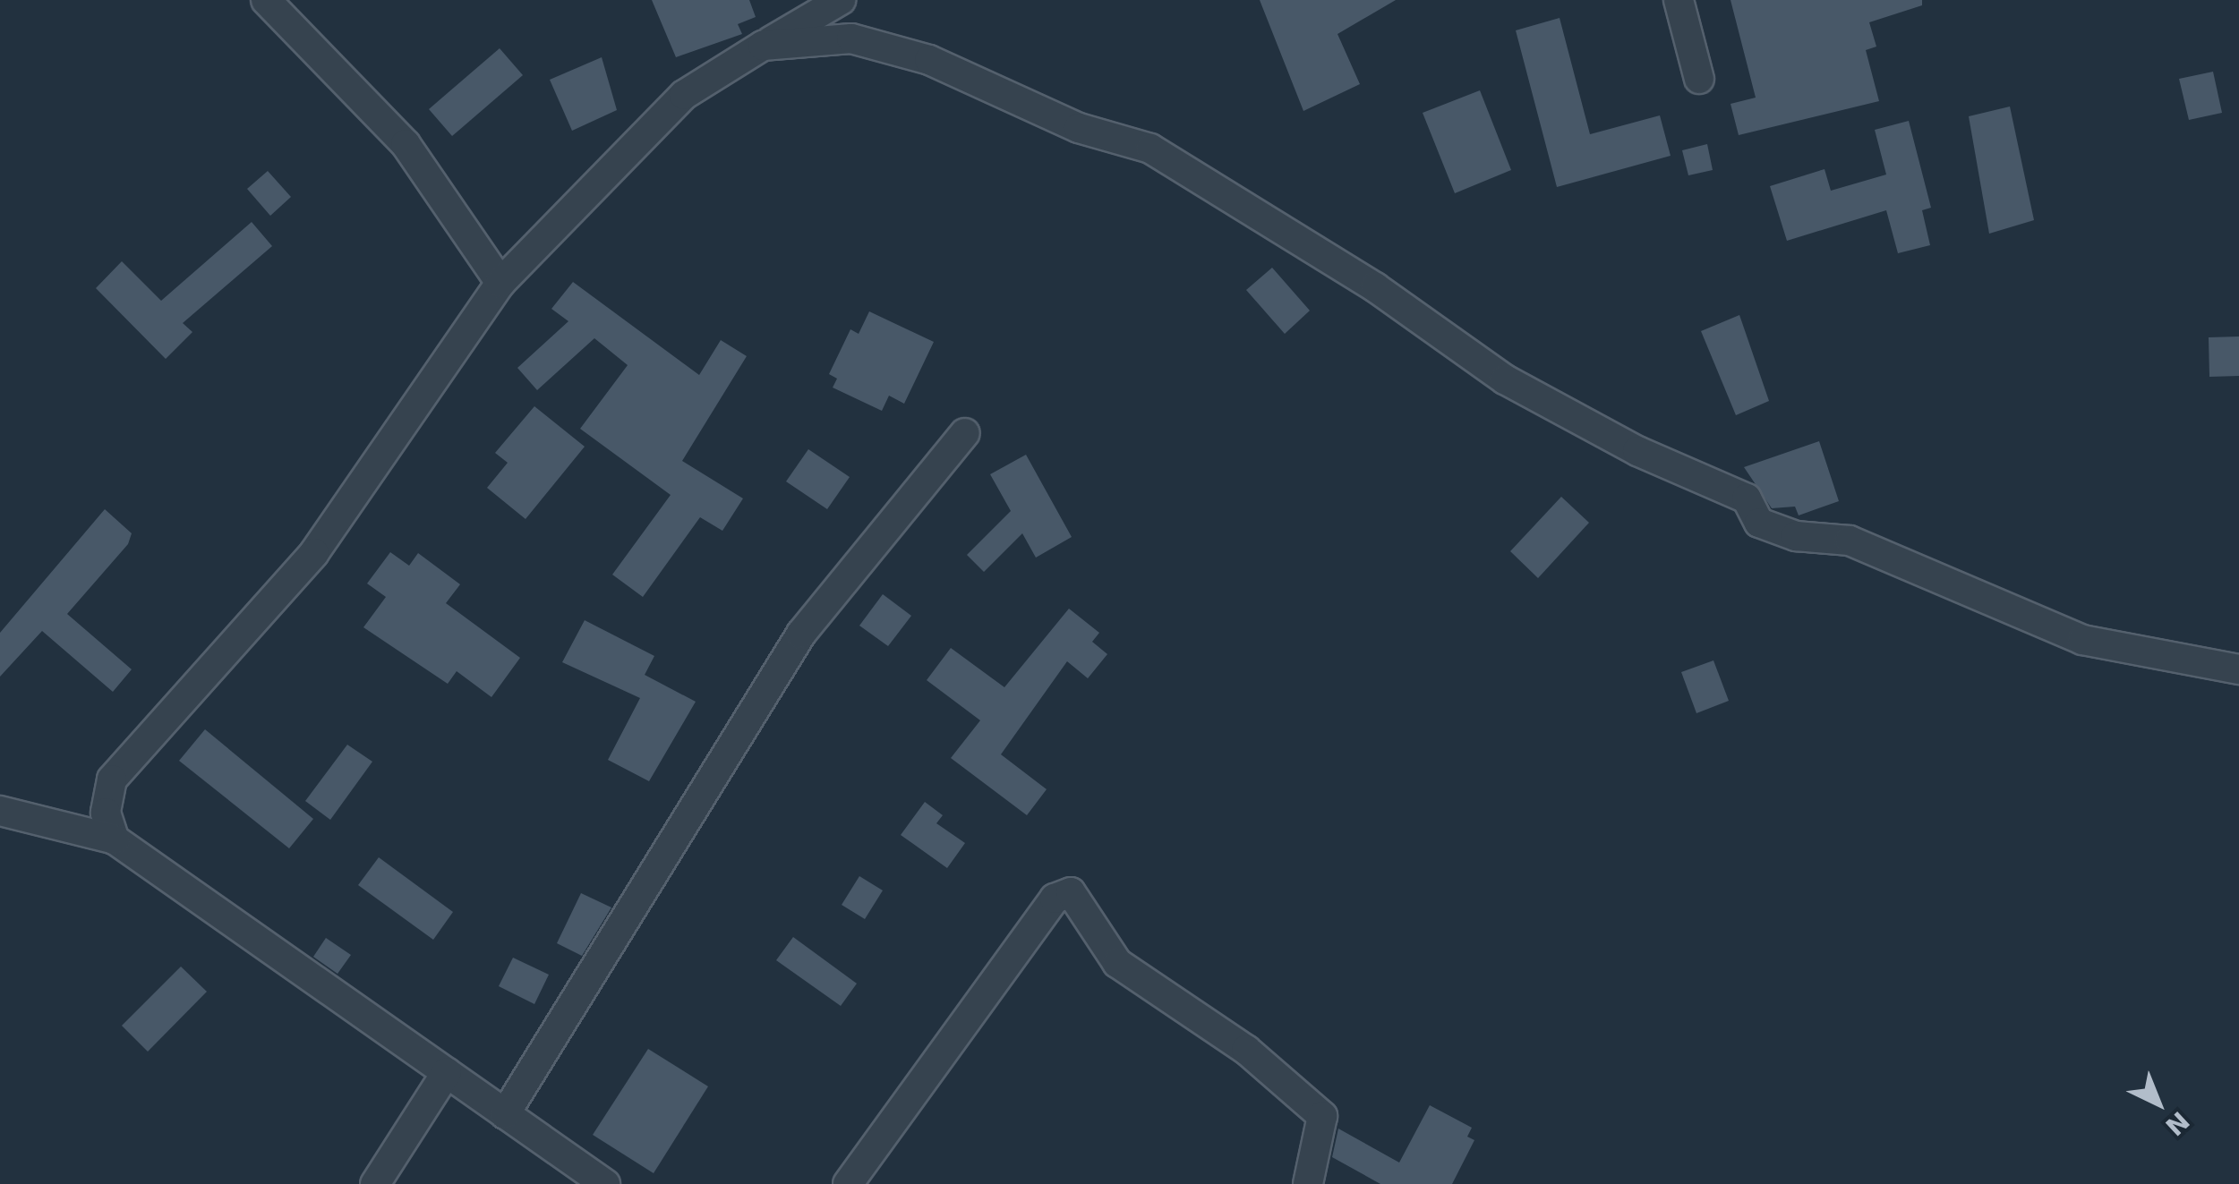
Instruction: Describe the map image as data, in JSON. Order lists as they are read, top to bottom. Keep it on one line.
{"north":"bottom right"}
